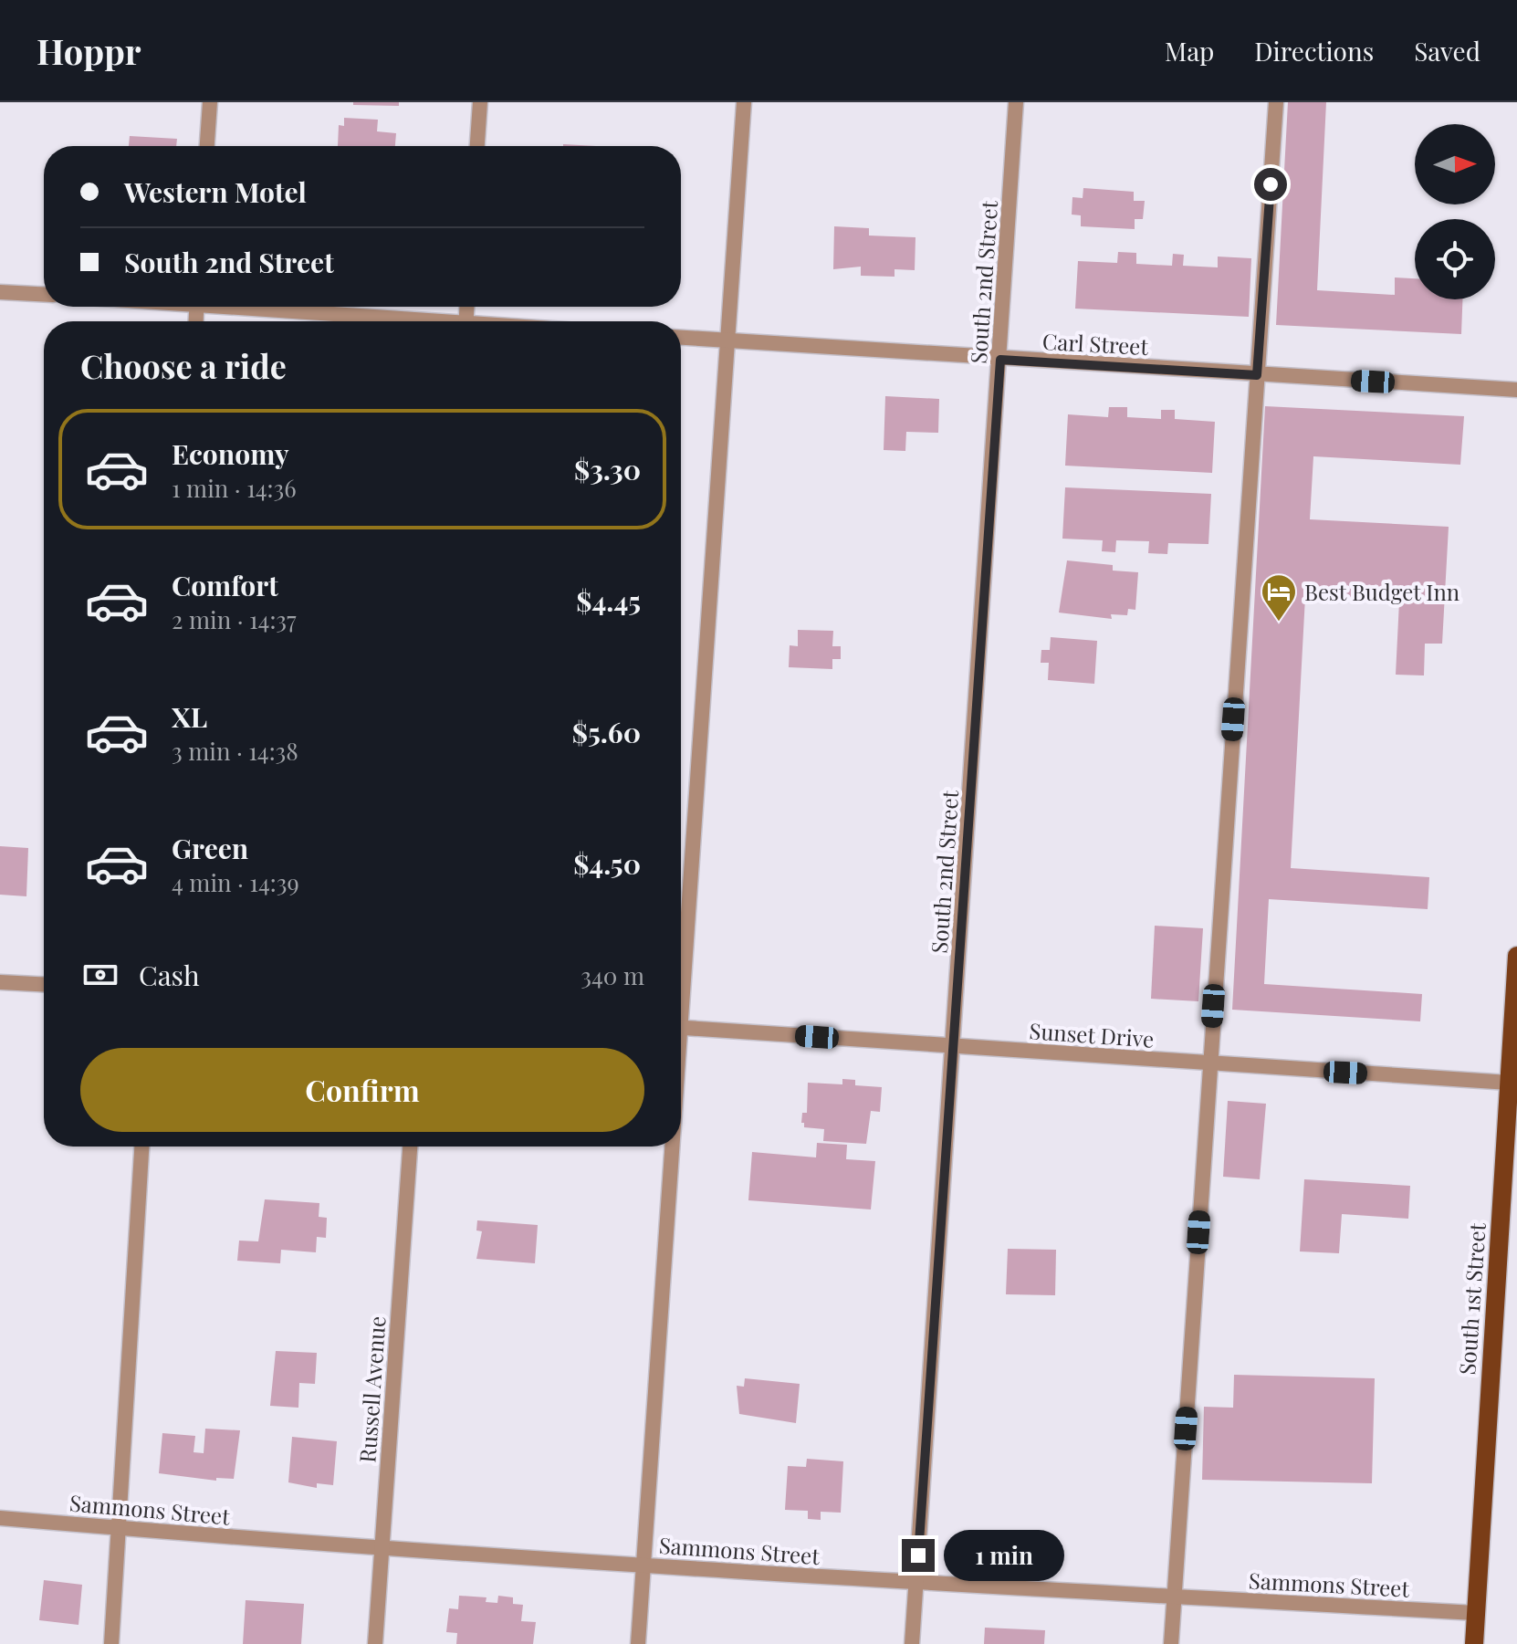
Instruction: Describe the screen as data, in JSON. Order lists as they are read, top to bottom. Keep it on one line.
{"streets":{"main road":["South 1st Street"],"street":["South 2nd Street","Carl Street","Sunset Drive","Russell Avenue","Sammons Street"]},"crossings":[["South 2nd Street","Carl Street"],["South 2nd Street","Sunset Drive"],["South 2nd Street","Sammons Street"],["Sunset Drive","South 1st Street"],["South 1st Street","Sammons Street"],["Russell Avenue","Sammons Street"]],"places":{"hotel":["Best Budget Inn"]},"north":"right","page":{"header":"Hoppr","nav":["Map","Directions","Saved"],"banner":["Western Motel","South 2nd Street"],"heading":"Choose a ride","list":[{"name":"Economy","note":"1 min · 14:36","value":"$3.30"},{"name":"Comfort","note":"2 min · 14:37","value":"$4.45"},{"name":"XL","note":"3 min · 14:38","value":"$5.60"},{"name":"Green","note":"4 min · 14:39","value":"$4.50"}],"pay":["Cash","340 m"],"buttons":"Confirm","bubble":"1 min"}}
